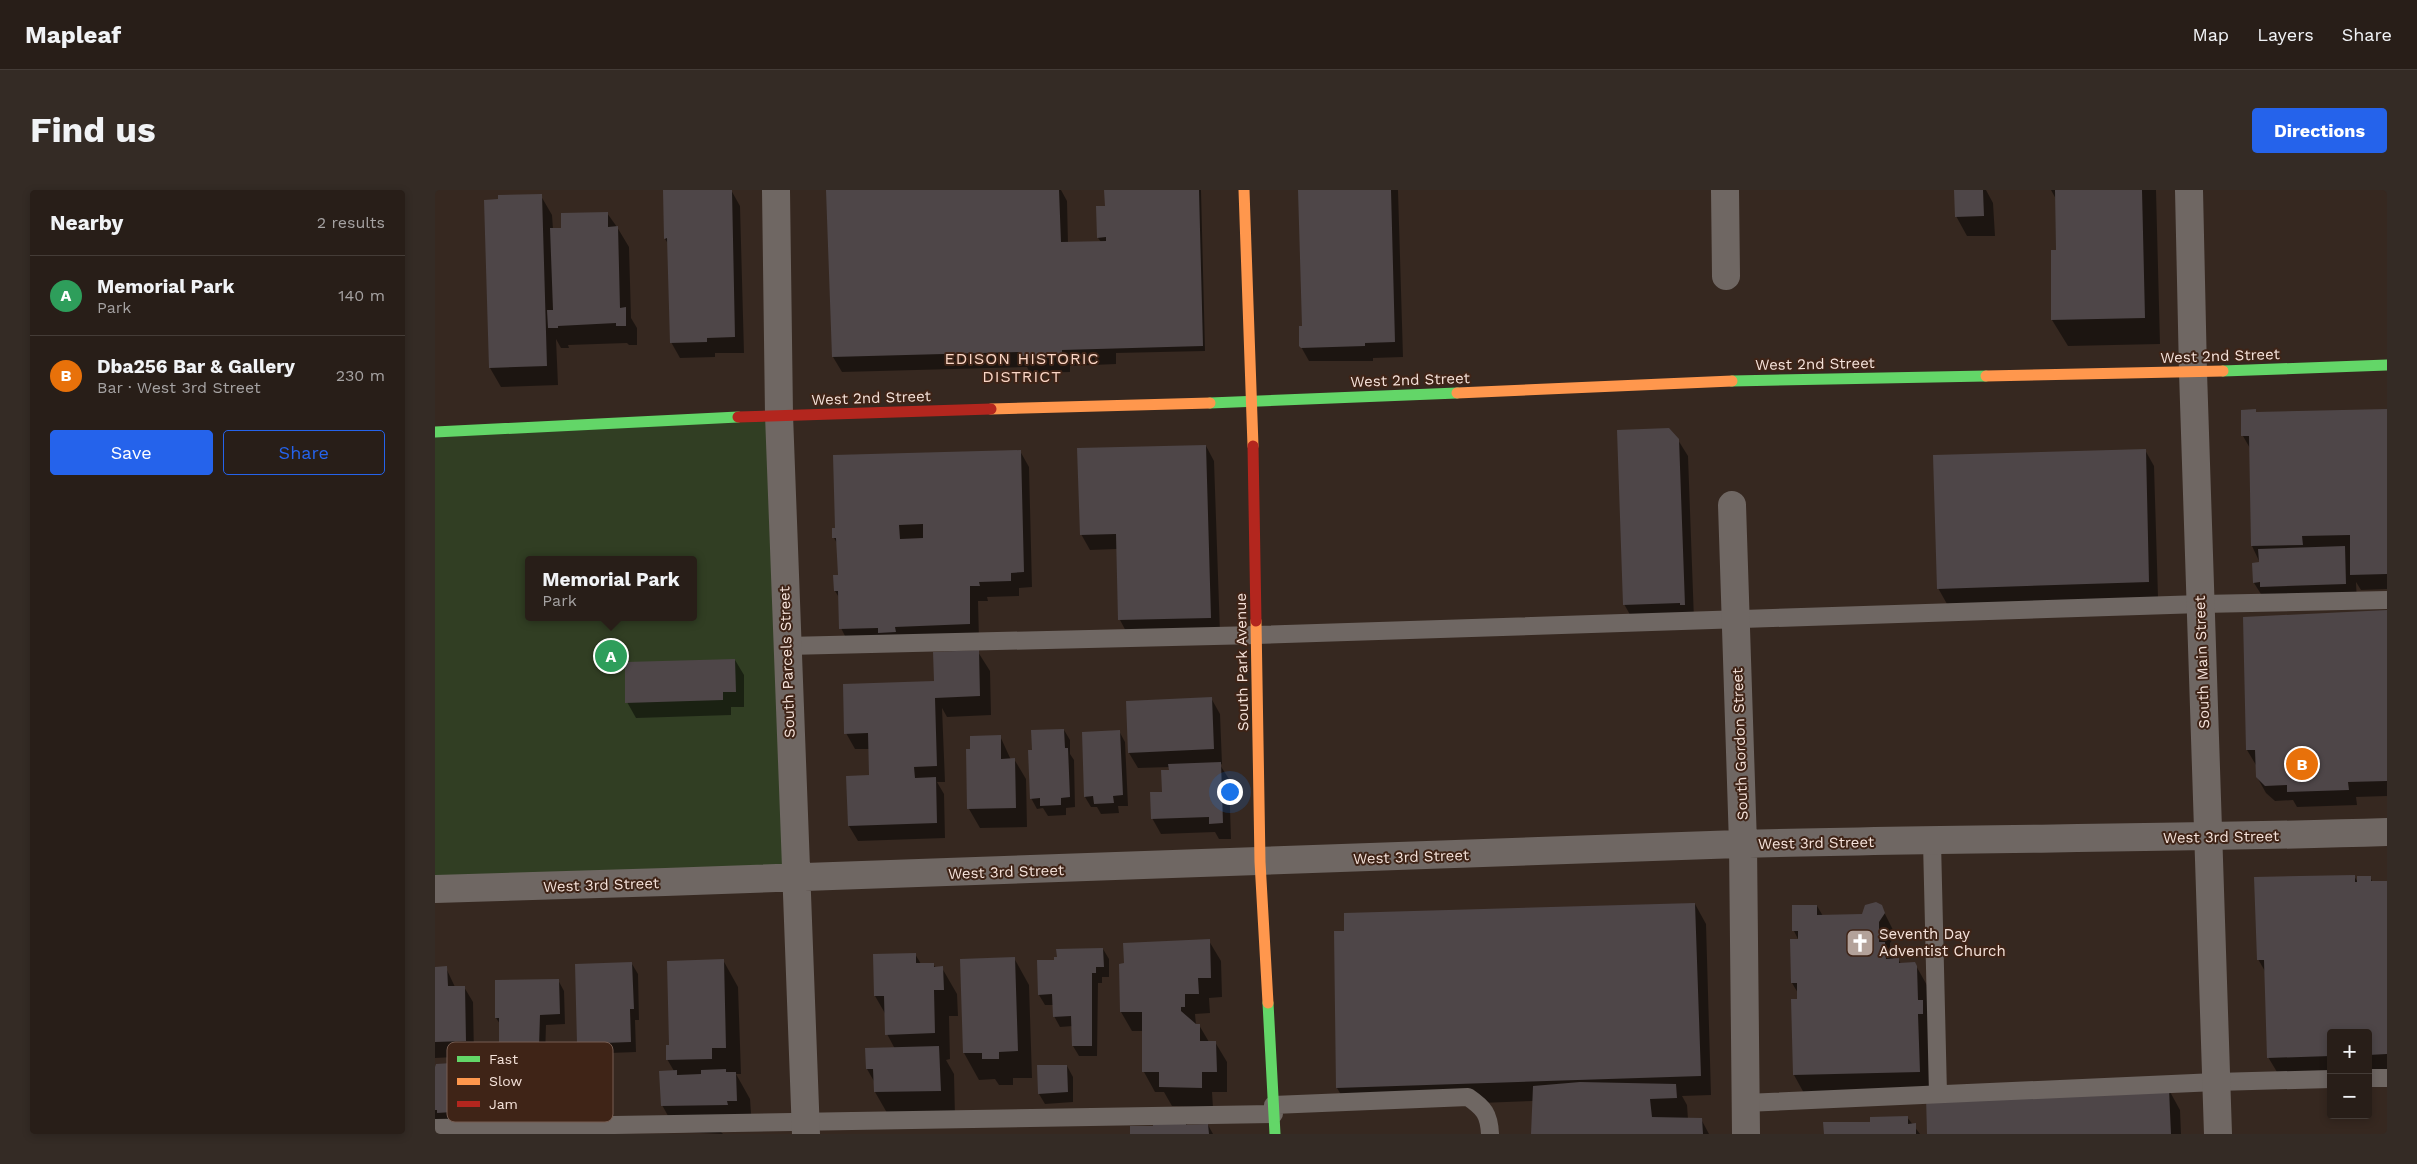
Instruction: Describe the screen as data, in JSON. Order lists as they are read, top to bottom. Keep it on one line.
{"streets":{"street":["West 2nd Street","South Parcels Street","South Park Avenue","South Main Street","South Gordon Street","West 3rd Street"]},"crossings":[["West 2nd Street","South Parcels Street"],["West 2nd Street","South Park Avenue"],["West 2nd Street","South Main Street"],["South Parcels Street","West 3rd Street"],["South Park Avenue","West 3rd Street"],["South Main Street","West 3rd Street"],["South Gordon Street","West 3rd Street"]],"districts":["EDISON HISTORIC DISTRICT"],"places":{"church":["Seventh Day Adventist Church"]},"legend":["Fast","Slow","Jam"],"page":{"header":"Mapleaf","nav":["Map","Layers","Share"],"buttons":["Directions",["Save","Share"]],"title":"Find us","heading":["Nearby","2 results"],"list":[{"mark":"A","name":"Memorial Park","note":"Park","value":"140 m"},{"mark":"B","name":"Dba256 Bar & Gallery","note":"Bar · West 3rd Street","value":"230 m"}],"popup":["Memorial Park","Park"],"pins":["A","B"],"map_buttons":["+","−"]}}
